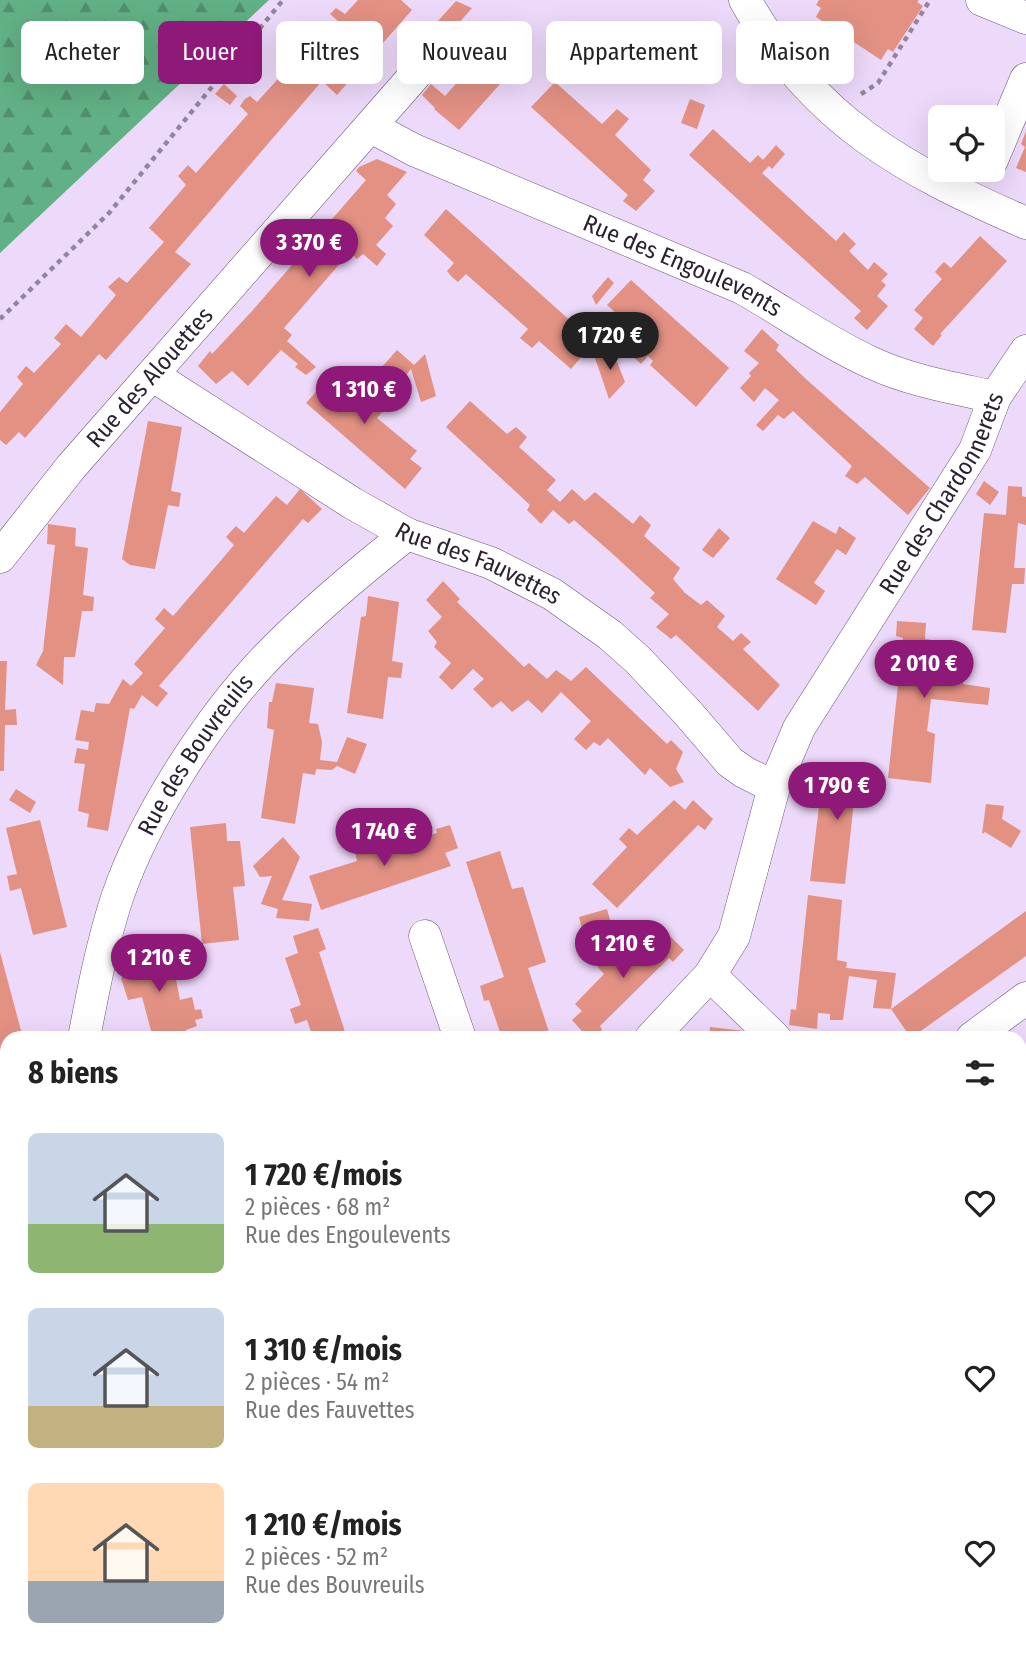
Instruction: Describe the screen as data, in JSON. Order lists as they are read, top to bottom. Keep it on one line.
{"streets":{"street":["Rue des Engoulevents","Rue des Alouettes","Rue des Chardonnerets","Rue des Fauvettes","Rue des Bouvreuils"]},"crossings":[["Rue des Engoulevents","Rue des Alouettes"],["Rue des Engoulevents","Rue des Chardonnerets"],["Rue des Alouettes","Rue des Fauvettes"],["Rue des Chardonnerets","Rue des Fauvettes"],["Rue des Fauvettes","Rue des Bouvreuils"]],"page":{"chip":["Acheter","Louer","Filtres","Nouveau","Appartement","Maison"],"price":["3 370 €","1 720 €","1 310 €","2 010 €","1 790 €","1 740 €","1 210 €","1 210 €"],"heading":"8 biens","list":[{"name":"1 720 €/mois","note":"2 pièces · 68 m² · Rue des Engoulevents"},{"name":"1 310 €/mois","note":"2 pièces · 54 m² · Rue des Fauvettes"},{"name":"1 210 €/mois","note":"2 pièces · 52 m² · Rue des Bouvreuils"}]}}
